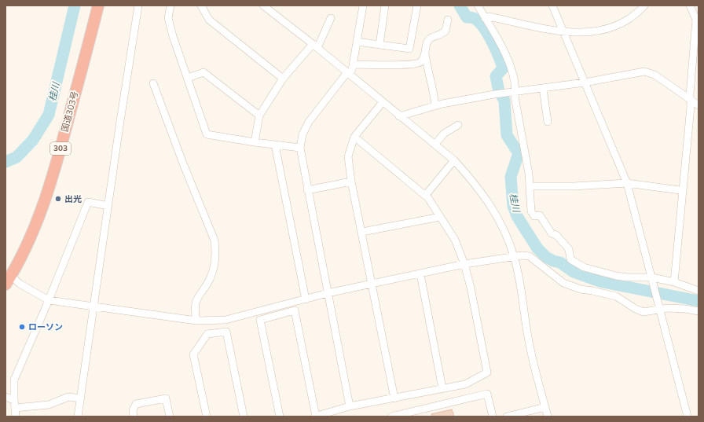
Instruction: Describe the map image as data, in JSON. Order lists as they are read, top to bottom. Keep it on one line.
{"streets":{"highway":["国道303号","303"]},"water":["桂川"],"places":["出光","ローソン"]}
